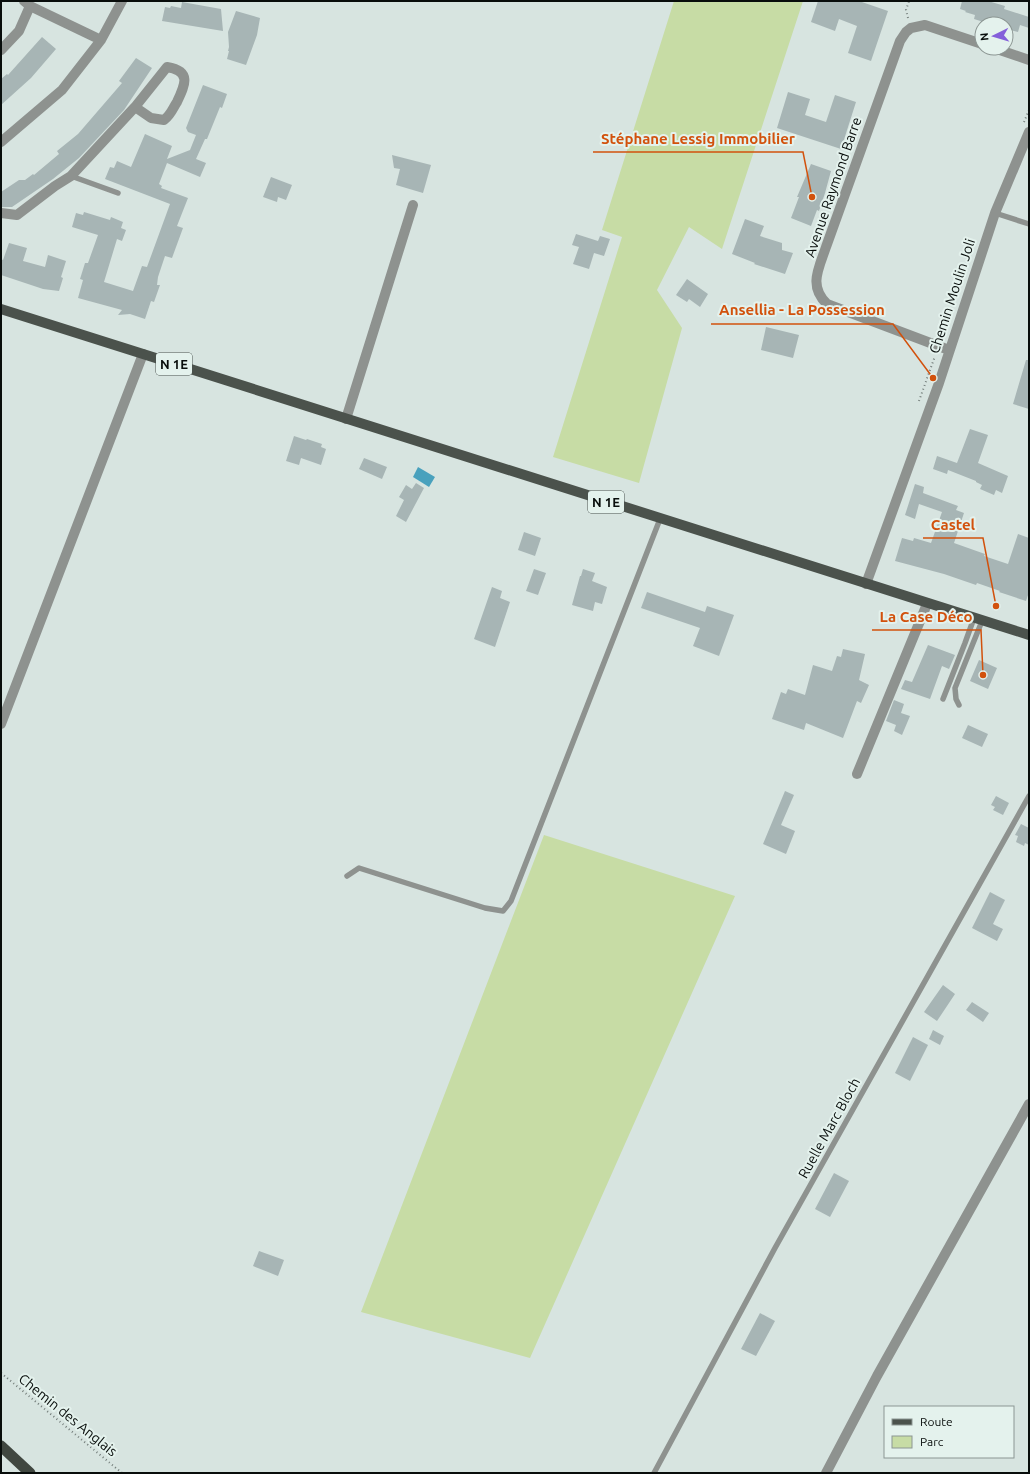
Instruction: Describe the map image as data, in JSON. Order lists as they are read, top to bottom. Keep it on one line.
{"streets":{"main road":["N 1E"],"street":["Avenue Raymond Barre","Chemin Moulin Joli"],"lane":["Ruelle Marc Bloch"],"path":["Chemin des Anglais"]},"crossings":[["Avenue Raymond Barre","Chemin Moulin Joli"],["Chemin Moulin Joli","N 1E"]],"places":["Stéphane Lessig Immobilier","Ansellia - La Possession","Castel","La Case Déco"],"legend":["Route","Parc"],"north":"left"}
